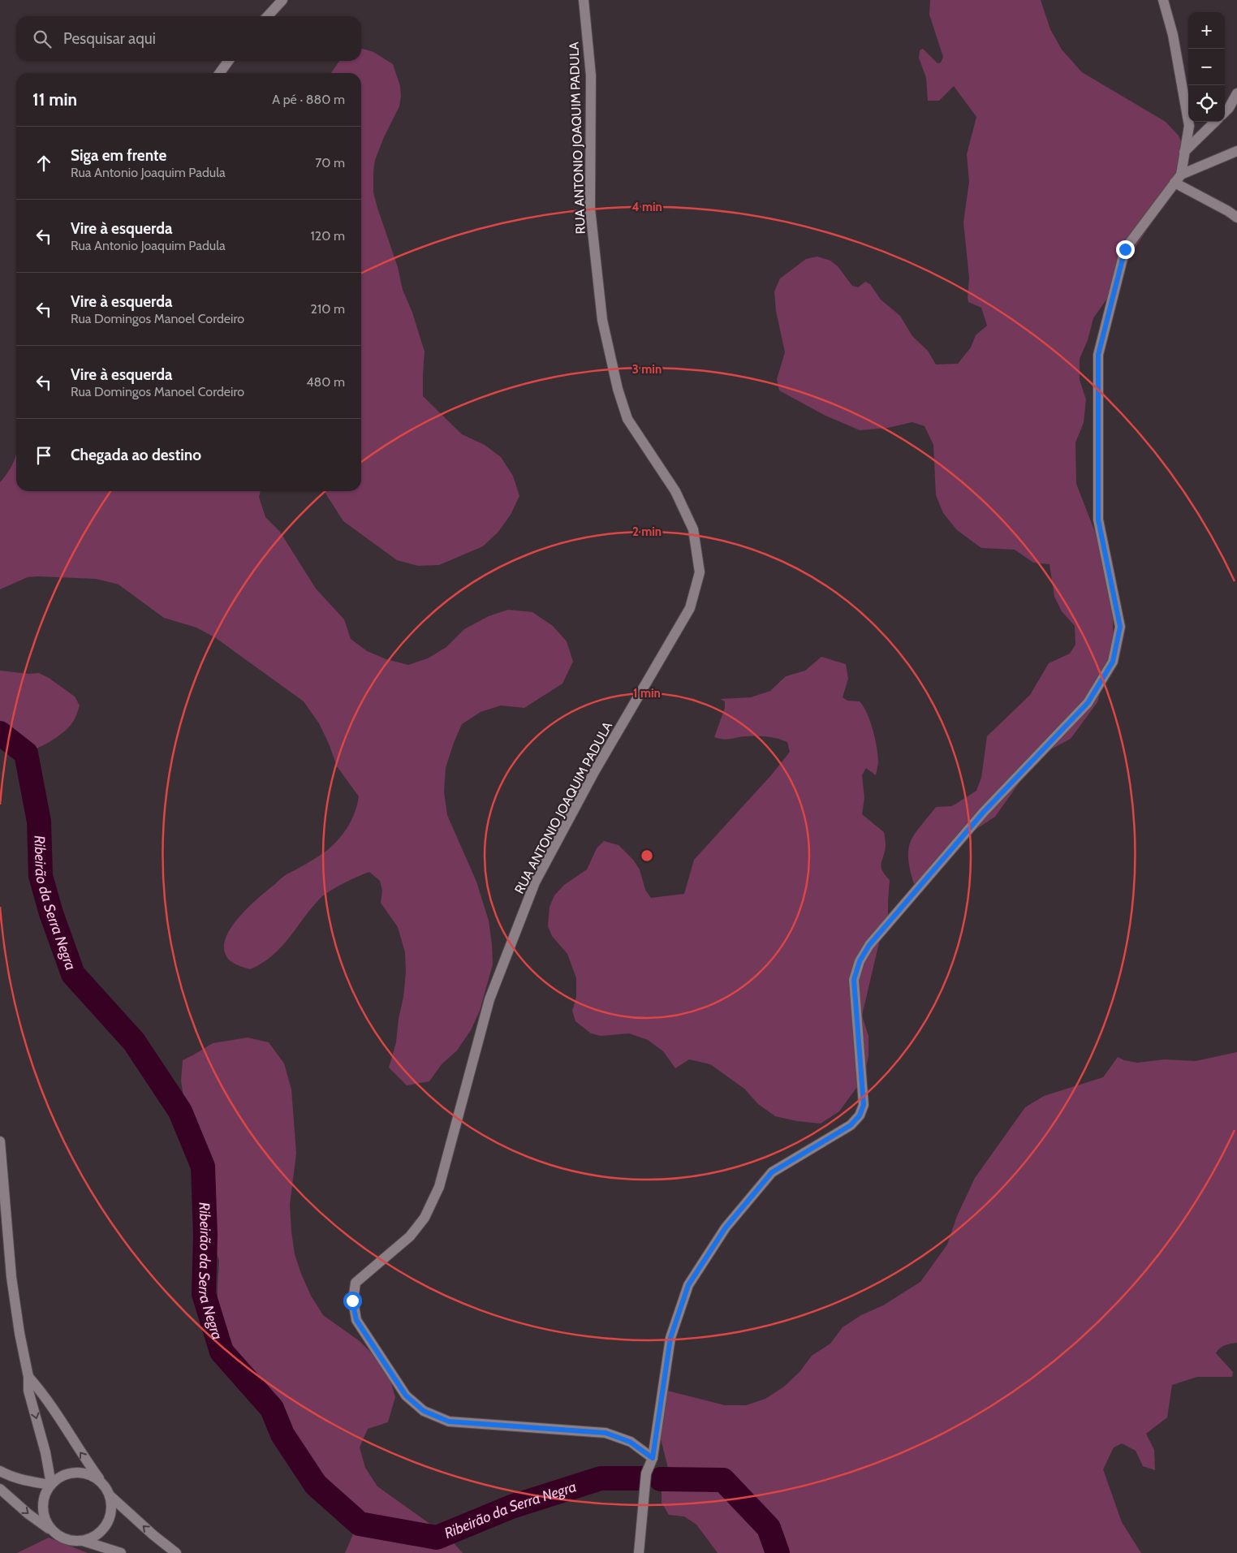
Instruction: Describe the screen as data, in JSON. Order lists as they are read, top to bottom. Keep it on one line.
{"streets":{"street":["RUA ANTONIO JOAQUIM PADULA"]},"water":["Ribeirão da Serra Negra"],"page":{"map_buttons":["+","−"],"search":"Pesquisar aqui","heading":["11 min","A pé · 880 m"],"list":[["Siga em frente","Rua Antonio Joaquim Padula","70 m"],["Vire à esquerda","Rua Antonio Joaquim Padula","120 m"],["Vire à esquerda","Rua Domingos Manoel Cordeiro","210 m"],["Vire à esquerda","Rua Domingos Manoel Cordeiro","480 m"],"Chegada ao destino"]},"rings":["4 min","3 min","2 min","1 min"]}
